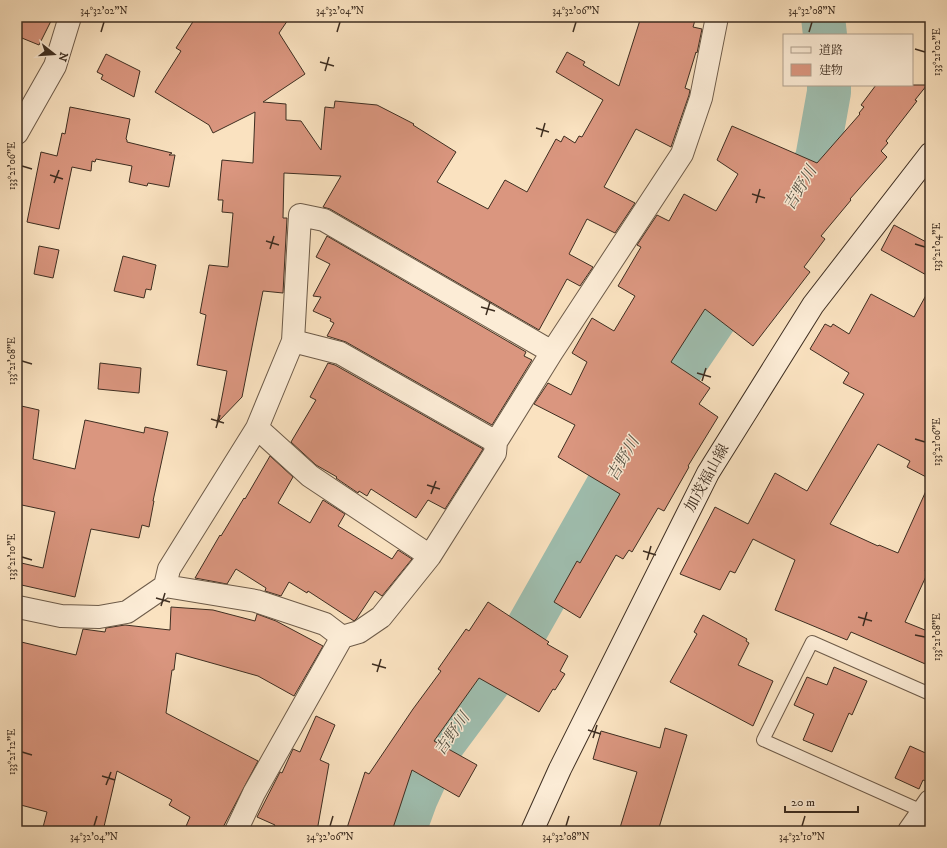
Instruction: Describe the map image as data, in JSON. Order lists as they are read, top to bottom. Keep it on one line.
{"streets":{"street":["加茂福山線"]},"water":["吉野川"],"legend":["道路","建物"],"scale_bar":"20 m","north":"right","coordinates":["34°32'02\"N","34°32'04\"N","34°32'06\"N","34°32'08\"N","133°21'02\"E","133°21'06\"E","133°21'04\"E","133°21'08\"E","133°21'10\"E","133°21'12\"E","34°32'10\"N"]}
